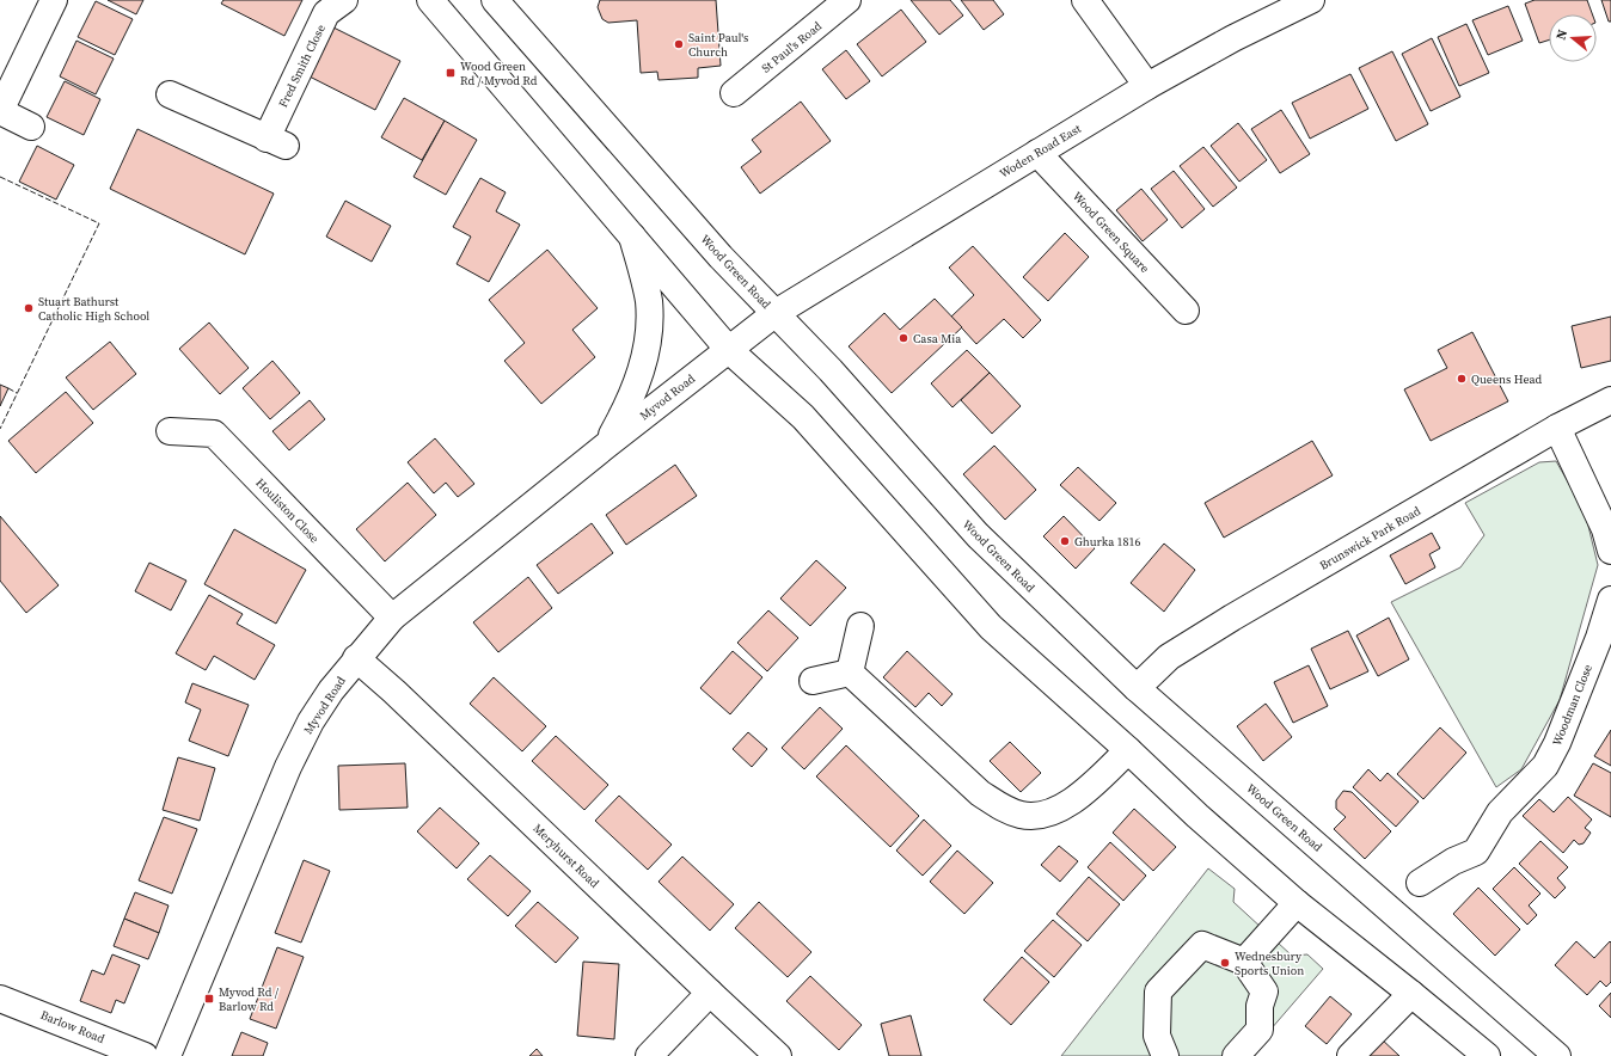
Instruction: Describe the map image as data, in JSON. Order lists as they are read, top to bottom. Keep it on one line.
{"streets":{"main road":["St Paul's Road","Fred Smith Close","Woden Road East","Wood Green Square","Wood Green Road","Myvod Road","Houliston Close","Brunswick Park Road","Woodman Close","Meryhurst Road","Barlow Road"]},"crossings":[["Woden Road East","Wood Green Square"],["Woden Road East","Wood Green Road"],["Woden Road East","Myvod Road"],["Wood Green Road","Brunswick Park Road"],["Myvod Road","Houliston Close"],["Myvod Road","Meryhurst Road"]],"places":{"other":["Saint Paul's Church","Stuart Bathurst Catholic High School","Casa Mia","Queens Head","Ghurka 1816","Wednesbury Sports Union"],"transit":["Wood Green Rd / Myvod Rd","Myvod Rd / Barlow Rd"]},"north":"left"}
